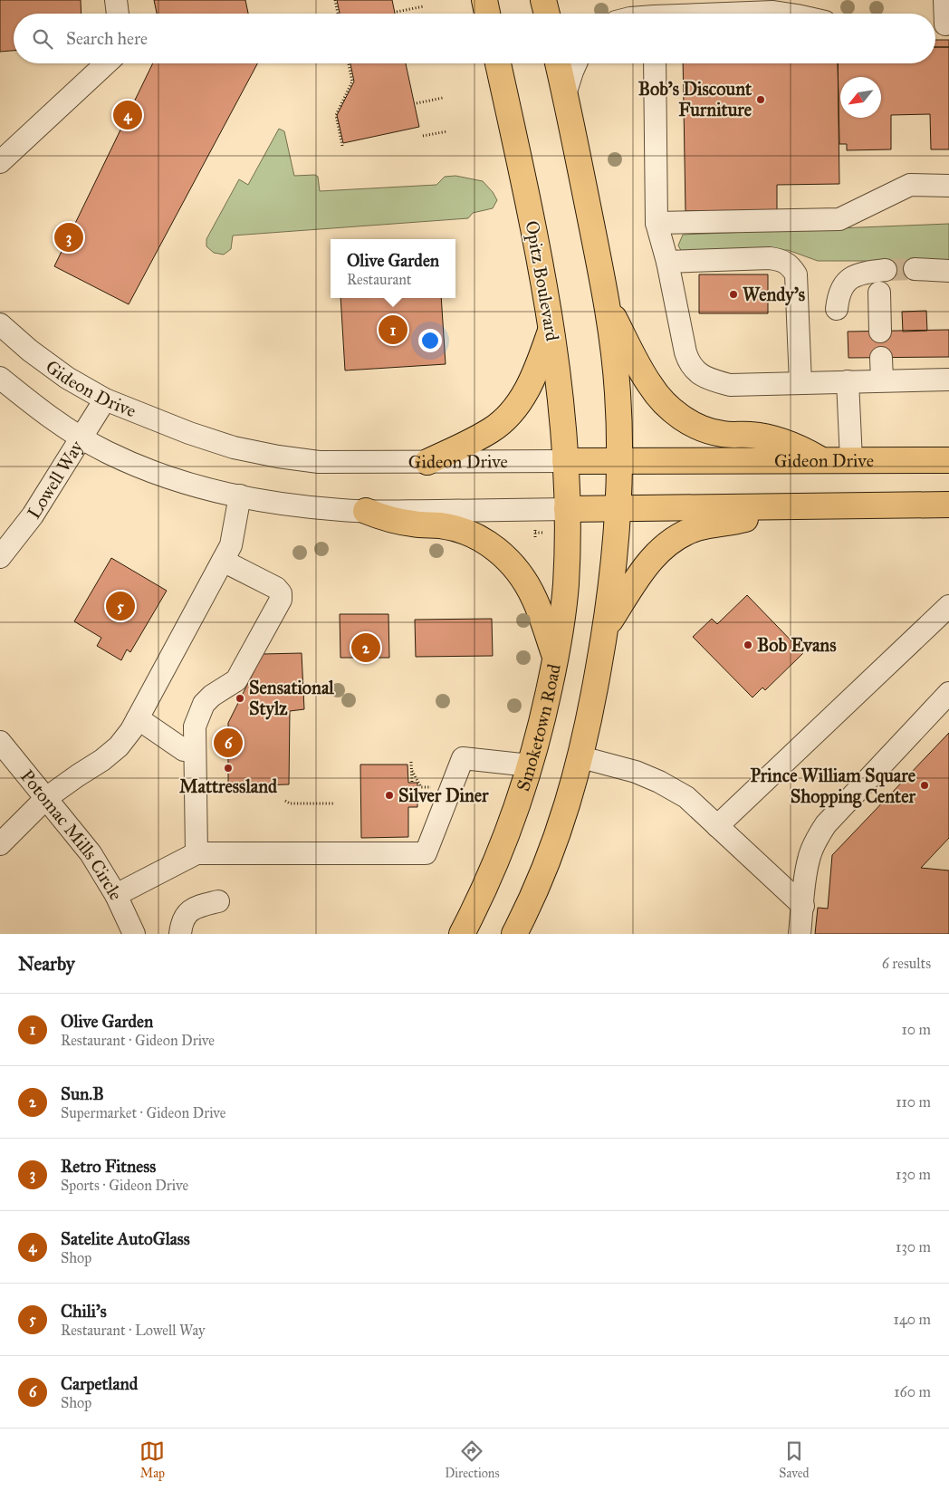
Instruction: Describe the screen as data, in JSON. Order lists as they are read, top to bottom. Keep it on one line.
{"streets":{"main road":["Opitz Boulevard","Gideon Drive","Smoketown Road"],"street":["Lowell Way","Potomac Mills Circle"]},"crossings":[["Opitz Boulevard","Gideon Drive"],["Opitz Boulevard","Smoketown Road"],["Gideon Drive","Lowell Way"]],"places":["Bob's Discount Furniture","Wendy's","Bob Evans","Sensational Stylz","Mattressland","Prince William Square Shopping Center","Silver Diner"],"north":"bottom left","page":{"search":"Search here","pins":["4","3","1","5","2","6"],"popup":["Olive Garden","Restaurant"],"heading":["Nearby","6 results"],"list":[{"mark":"1","name":"Olive Garden","note":"Restaurant · Gideon Drive","value":"10 m"},{"mark":"2","name":"Sun.B","note":"Supermarket · Gideon Drive","value":"110 m"},{"mark":"3","name":"Retro Fitness","note":"Sports · Gideon Drive","value":"130 m"},{"mark":"4","name":"Satelite AutoGlass","note":"Shop","value":"130 m"},{"mark":"5","name":"Chili's","note":"Restaurant · Lowell Way","value":"140 m"},{"mark":"6","name":"Carpetland","note":"Shop","value":"160 m"}],"nav":["Map","Directions","Saved"]}}
